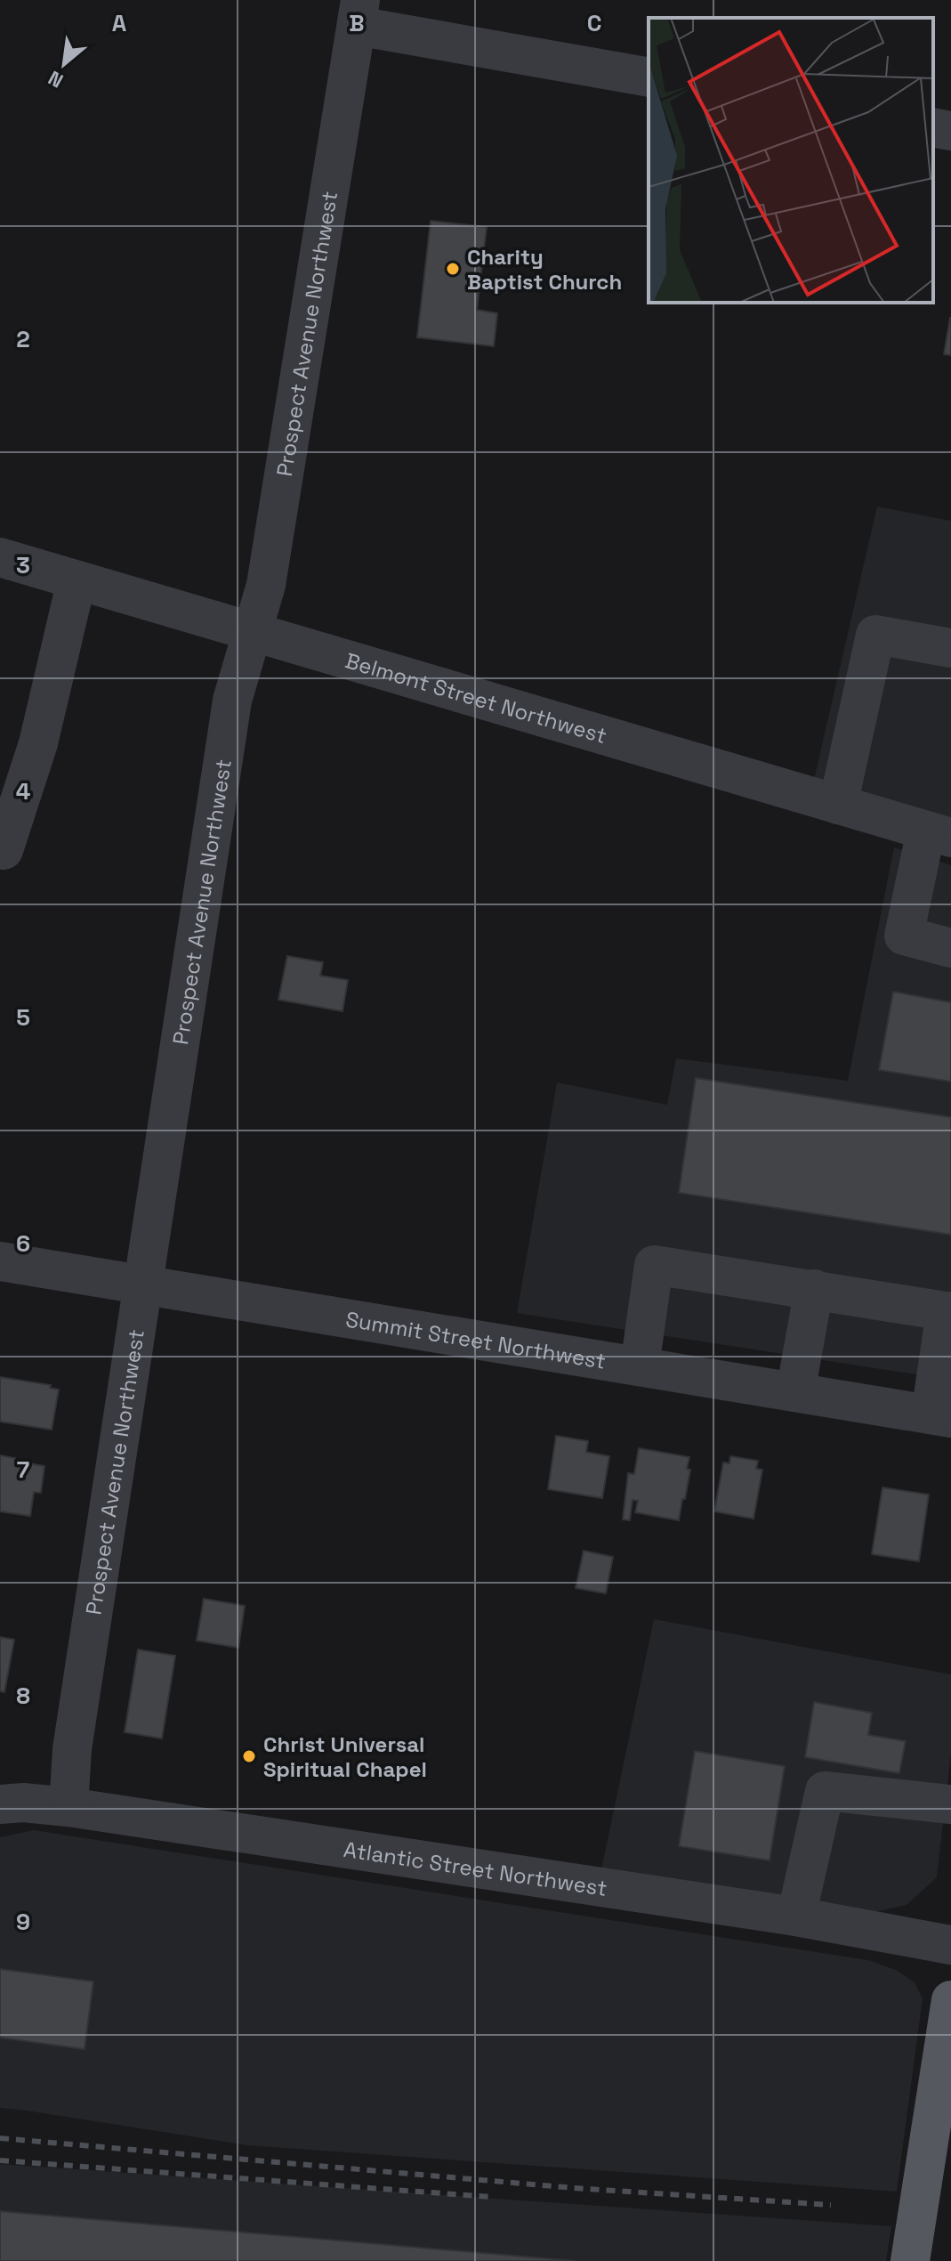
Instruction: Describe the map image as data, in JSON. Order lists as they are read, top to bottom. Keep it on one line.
{"streets":{"street":["Prospect Avenue Northwest","Belmont Street Northwest","Summit Street Northwest","Atlantic Street Northwest"]},"crossings":[["Prospect Avenue Northwest","Belmont Street Northwest"],["Prospect Avenue Northwest","Summit Street Northwest"],["Prospect Avenue Northwest","Atlantic Street Northwest"]],"places":["Charity Baptist Church","Christ Universal Spiritual Chapel"],"north":"bottom left","grid":{"columns":["A","B","C"],"rows":["2","3","4","5","6","7","8","9"]}}
